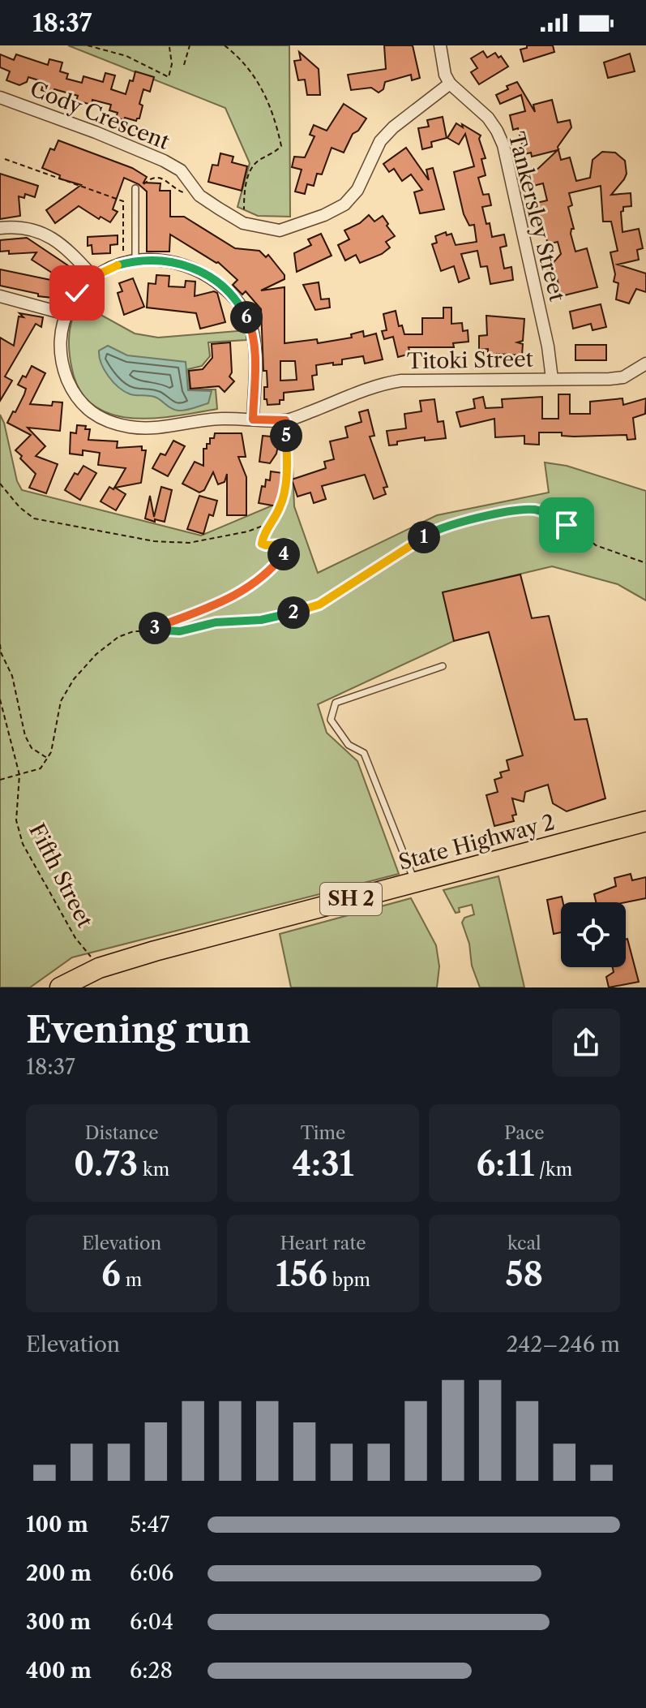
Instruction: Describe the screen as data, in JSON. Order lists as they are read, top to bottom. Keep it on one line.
{"streets":{"highway":["State Highway 2","SH 2"],"street":["Cody Crescent","Tankersley Street","Titoki Street"],"path":["Fifth Street"]},"crossings":[["Cody Crescent","Tankersley Street"],["Tankersley Street","Titoki Street"]],"page":{"status":"18:37","pins":["6","5","1","4","2","3"],"heading":["Evening run","18:37"],"stats":[["Distance","0.73 km"],["Time","4:31"],["Pace","6:11 /km"],["Elevation","6 m"],["Heart rate","156 bpm"],["kcal","58"]],"chart":["Elevation","242–246 m"],"list":[{"name":"100 m","note":"5:47"},{"name":"200 m","note":"6:06"},{"name":"300 m","note":"6:04"},{"name":"400 m","note":"6:28"}]}}
